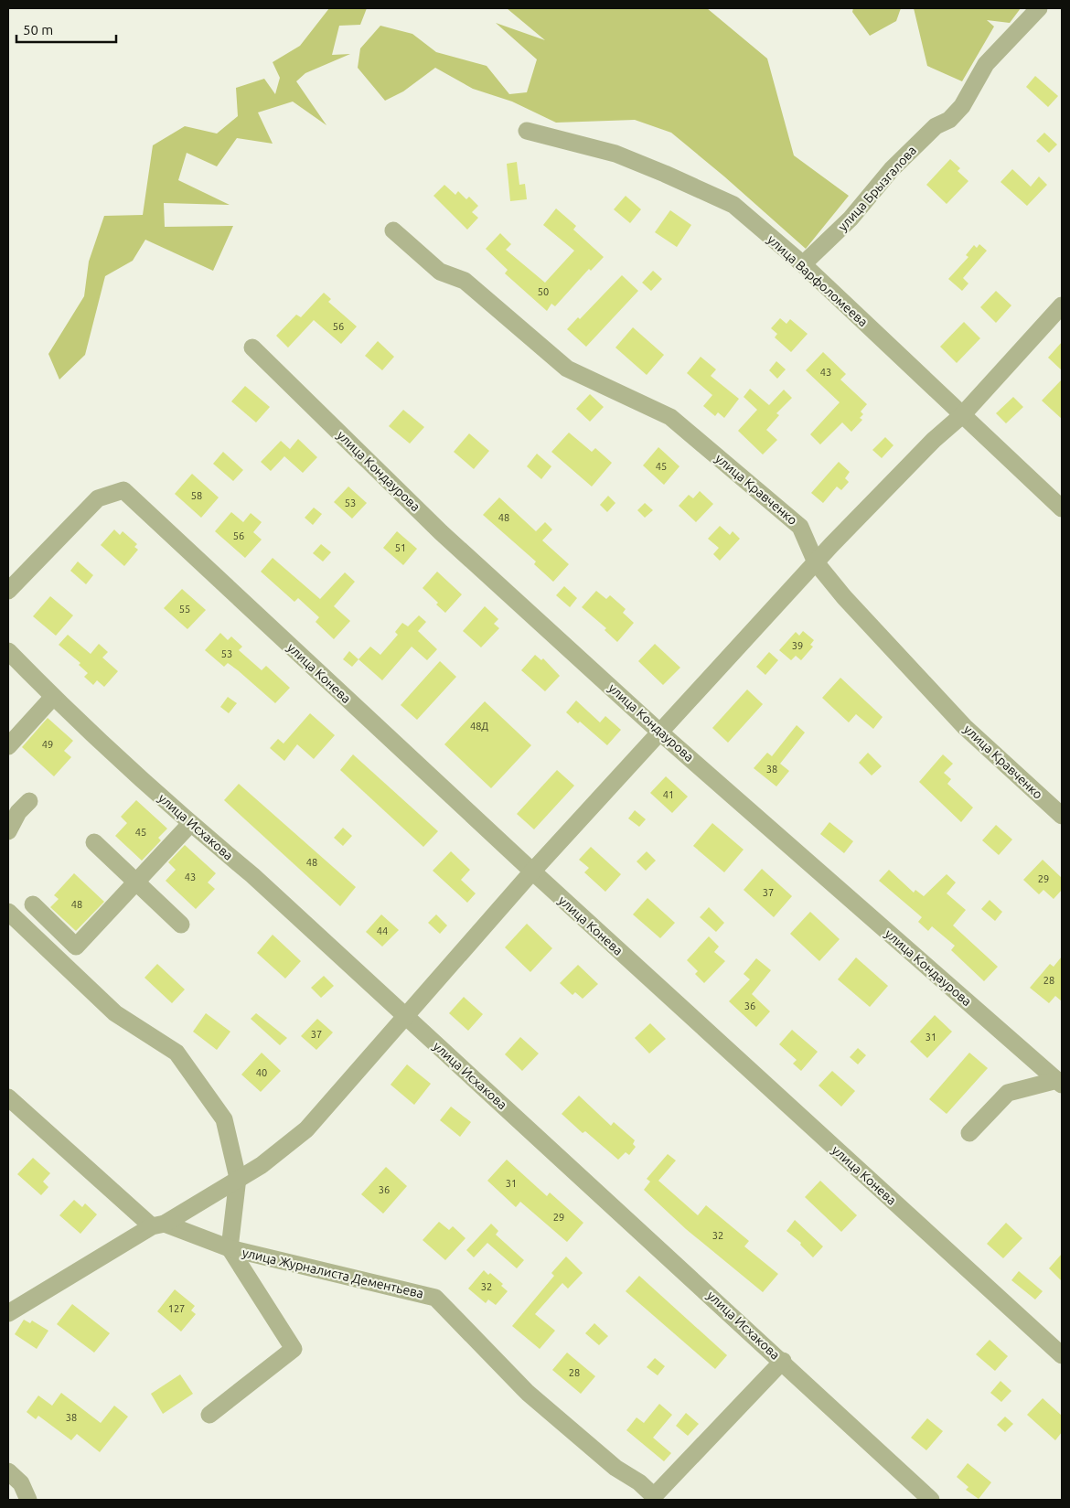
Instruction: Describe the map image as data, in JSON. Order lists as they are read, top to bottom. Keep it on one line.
{"streets":{"street":["улица Брызгалова","улица Варфоломеева","улица Кондаурова","улица Кравченко","улица Конева","улица Исхакова","улица Журналиста Дементьева"]},"crossings":[["улица Брызгалова","улица Варфоломеева"],["улица Исхакова","улица Журналиста Дементьева"]],"house_numbers":["50","56","43","45","58","53","48","56","51","55","39","53","48Д","49","38","41","45","48","43","29","37","48","44","28","36","37","31","40","31","36","29","32","32","127","28","38"],"scale_bar":"50 m"}
